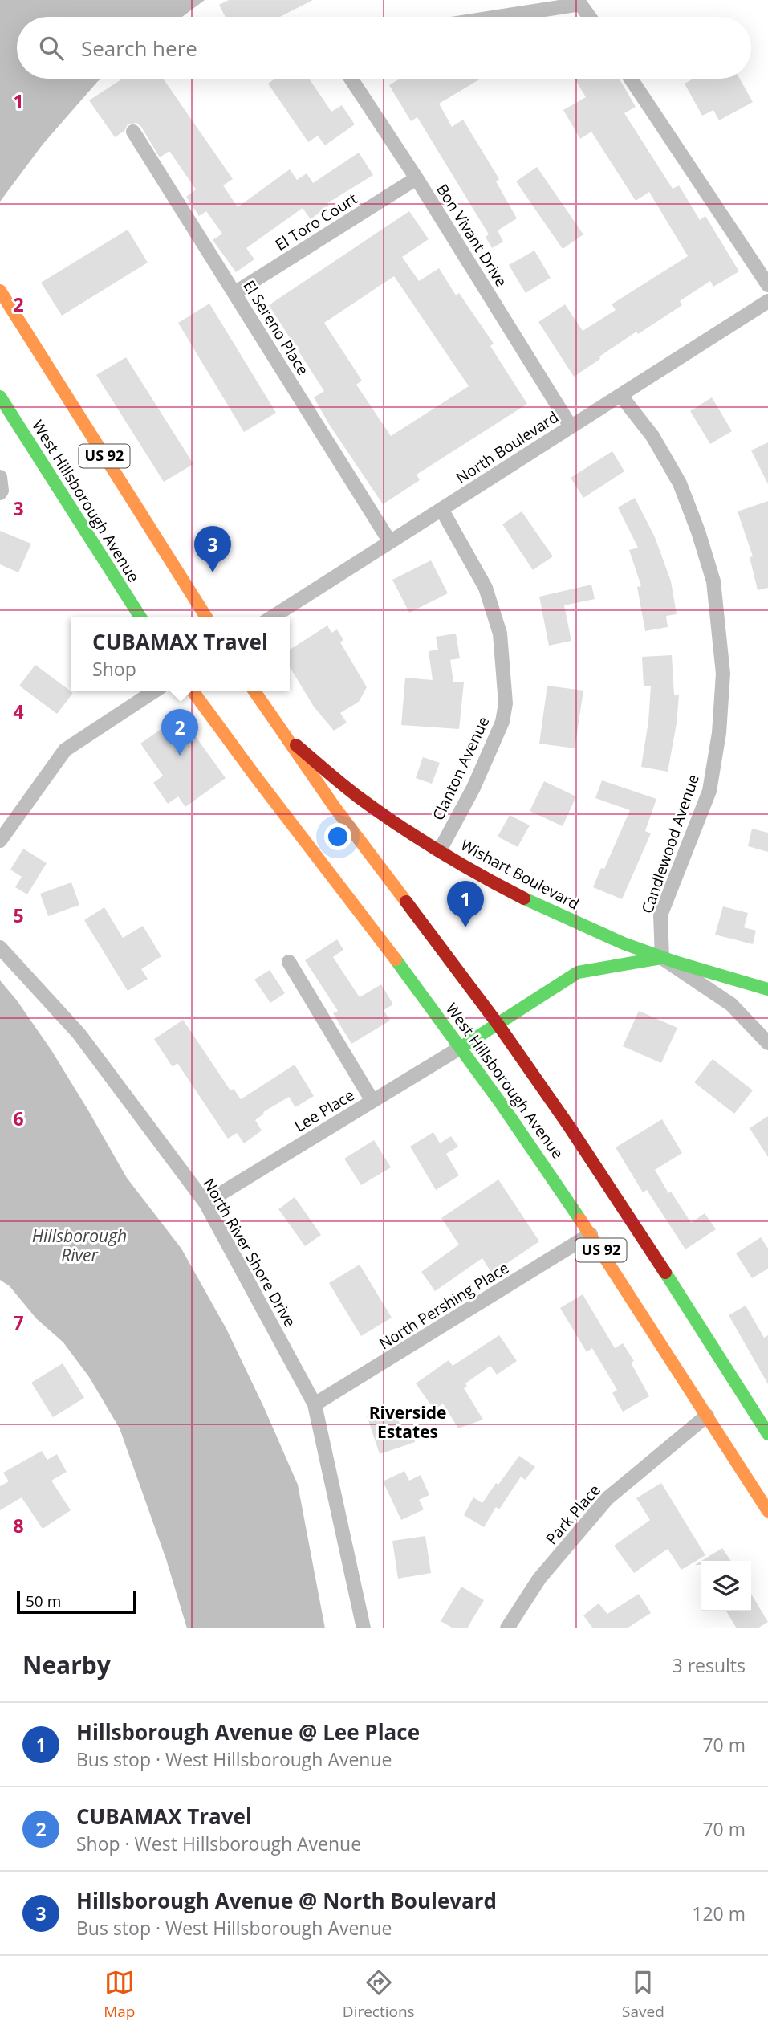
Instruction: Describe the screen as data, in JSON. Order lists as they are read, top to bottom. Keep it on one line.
{"streets":{"main road":["US 92","West Hillsborough Avenue","Wishart Boulevard"],"street":["El Toro Court","Bon Vivant Drive","El Sereno Place","North Boulevard","Clanton Avenue","Candlewood Avenue","Lee Place","North River Shore Drive","North Pershing Place","Park Place"]},"crossings":[["El Toro Court","Bon Vivant Drive"],["El Toro Court","El Sereno Place"],["Bon Vivant Drive","North Boulevard"],["El Sereno Place","North Boulevard"],["North Boulevard","Clanton Avenue"],["North Boulevard","Candlewood Avenue"],["West Hillsborough Avenue","Wishart Boulevard"],["West Hillsborough Avenue","Lee Place"],["West Hillsborough Avenue","North Pershing Place"],["West Hillsborough Avenue","Park Place"],["Clanton Avenue","Wishart Boulevard"],["Candlewood Avenue","Wishart Boulevard"],["Lee Place","North River Shore Drive"],["North River Shore Drive","North Pershing Place"]],"districts":["Riverside Estates"],"water":["Hillsborough River"],"scale_bar":"50 m","page":{"search":"Search here","pins":["3","2","1"],"popup":["CUBAMAX Travel","Shop"],"scale":"50 m","heading":["Nearby","3 results"],"list":[{"mark":"1","name":"Hillsborough Avenue @ Lee Place","note":"Bus stop · West Hillsborough Avenue","value":"70 m"},{"mark":"2","name":"CUBAMAX Travel","note":"Shop · West Hillsborough Avenue","value":"70 m"},{"mark":"3","name":"Hillsborough Avenue @ North Boulevard","note":"Bus stop · West Hillsborough Avenue","value":"120 m"}],"nav":["Map","Directions","Saved"]},"grid":{"rows":["1","2","3","4","5","6","7","8"]}}
